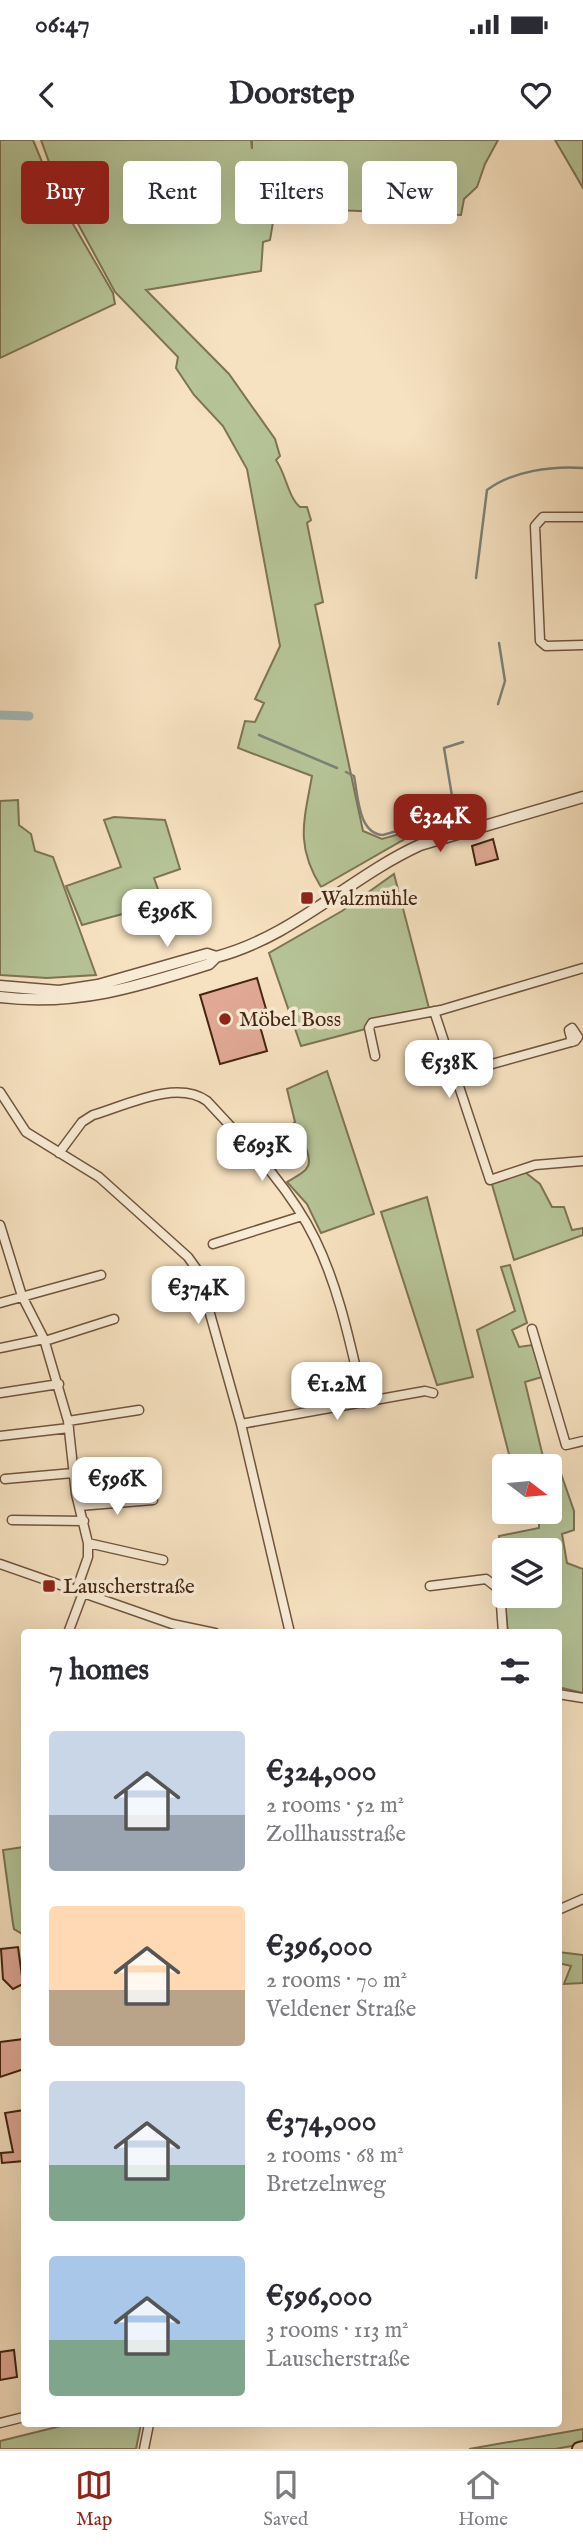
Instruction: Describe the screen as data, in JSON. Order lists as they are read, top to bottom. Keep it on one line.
{"places":{"transit":["Walzmühle","Lauscherstraße"],"other":["Möbel Boss"]},"north":"right","page":{"status":"06:47","header":"Doorstep","chip":["Buy","Rent","Filters","New"],"price":["€324K","€396K","€538K","€693K","€374K","€1.2M","€596K"],"heading":"7 homes","list":[{"name":"€324,000","note":"2 rooms · 52 m² · Zollhausstraße"},{"name":"€396,000","note":"2 rooms · 70 m² · Veldener Straße"},{"name":"€374,000","note":"2 rooms · 68 m² · Bretzelnweg"},{"name":"€596,000","note":"3 rooms · 113 m² · Lauscherstraße"}],"tabs":["Map","Saved","Home"]}}
